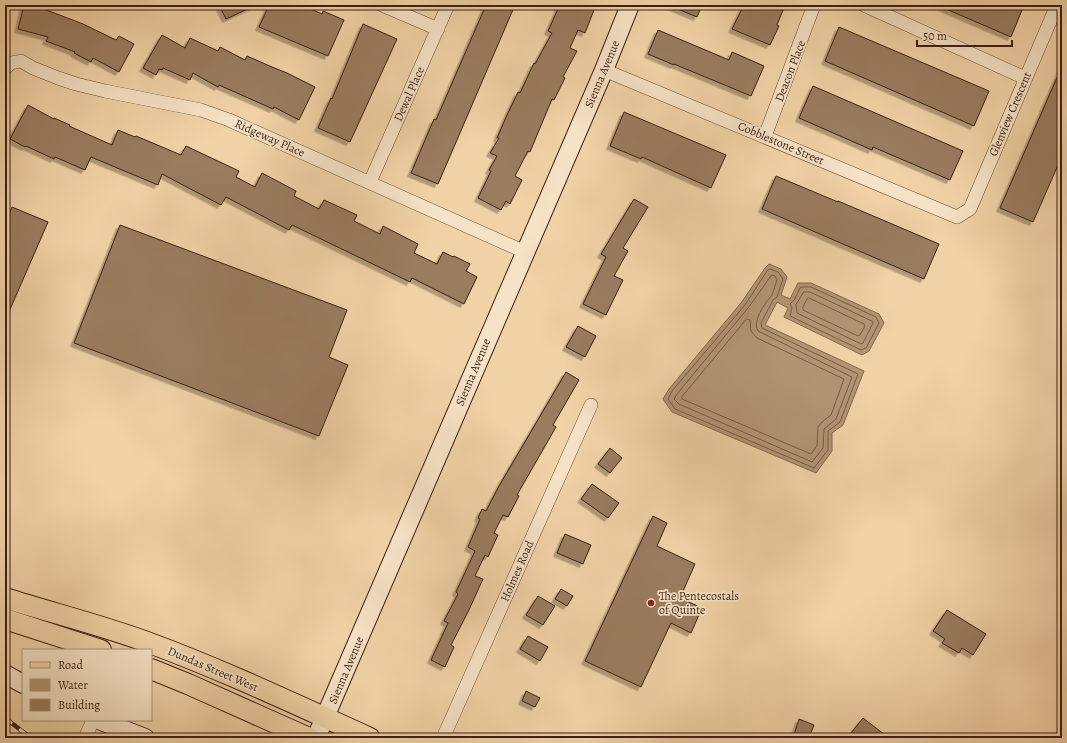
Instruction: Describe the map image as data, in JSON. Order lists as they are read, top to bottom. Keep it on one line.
{"streets":{"main road":["Dundas Street West"],"street":["Deacon Place","Sienna Avenue","Dewal Place","Glenview Crescent","Ridgeway Place","Cobblestone Street","Holmes Road"]},"crossings":[["Deacon Place","Cobblestone Street"],["Sienna Avenue","Ridgeway Place"],["Sienna Avenue","Cobblestone Street"],["Sienna Avenue","Dundas Street West"],["Dewal Place","Ridgeway Place"],["Glenview Crescent","Cobblestone Street"]],"places":["The Pentecostals of Quinte"],"legend":["Road","Water","Building"],"scale_bar":"50 m"}
